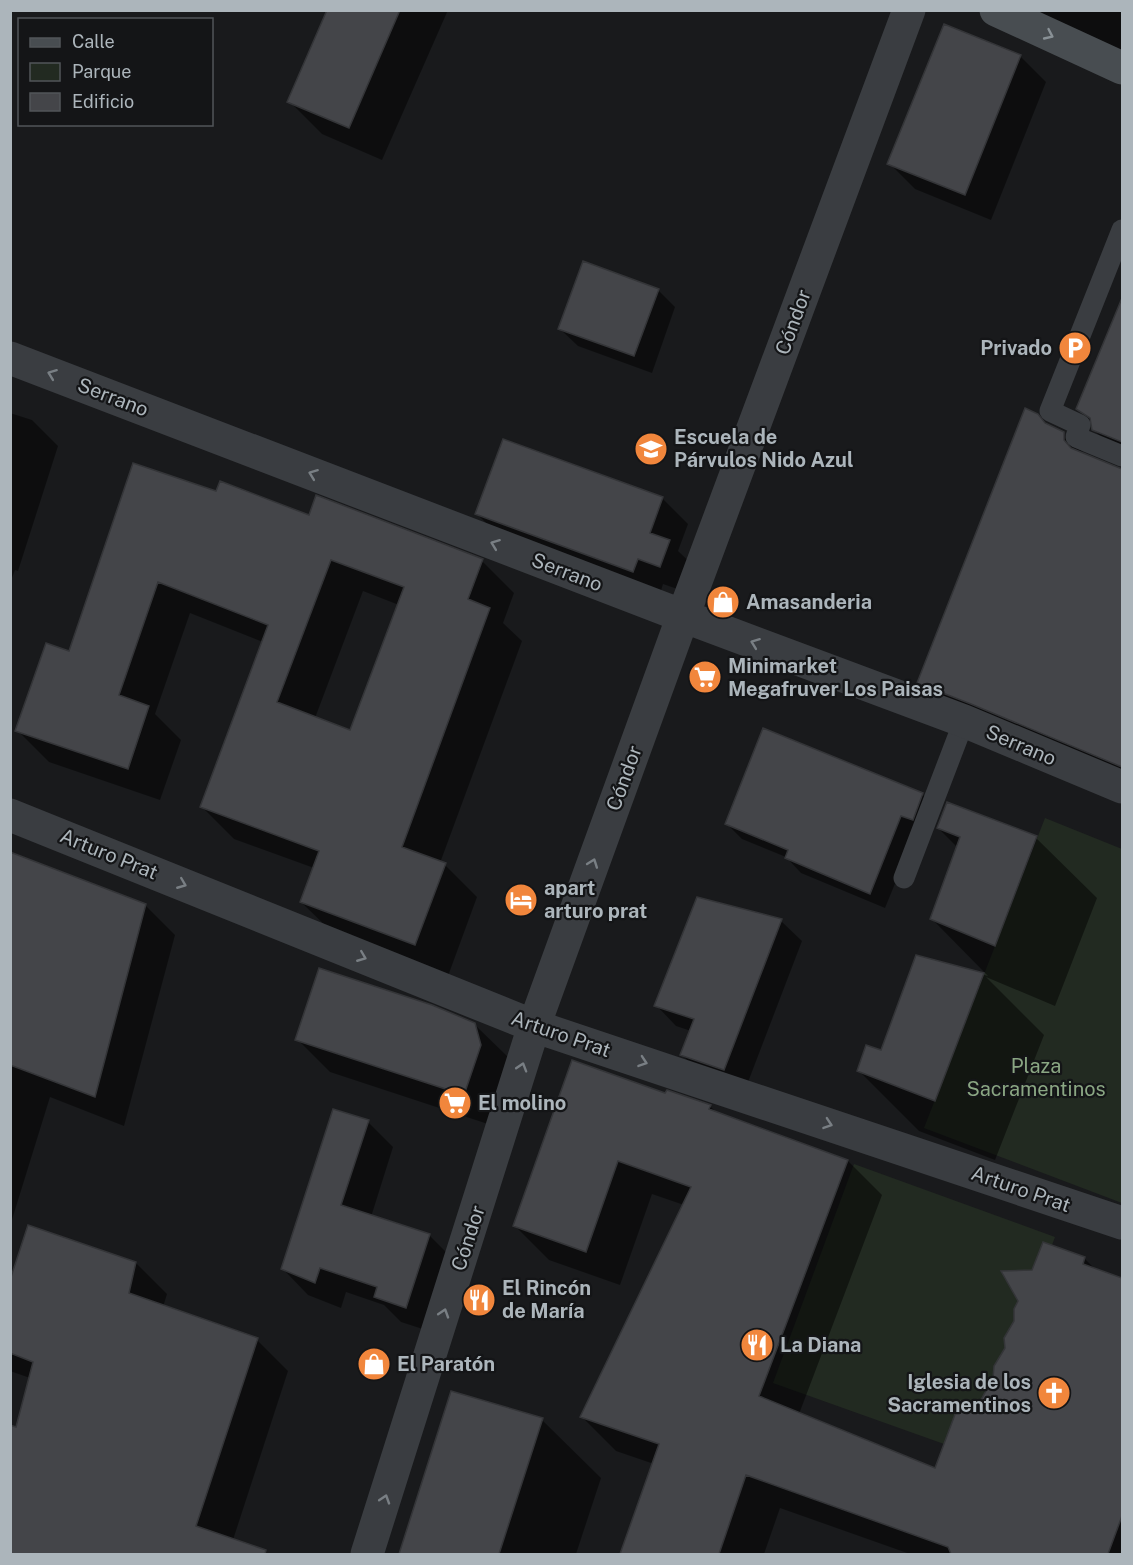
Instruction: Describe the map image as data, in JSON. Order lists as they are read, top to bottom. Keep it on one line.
{"streets":{"street":["Cóndor","Serrano","Arturo Prat"]},"crossings":[["Cóndor","Serrano"],["Cóndor","Arturo Prat"]],"one_way":["Cóndor","Serrano","Arturo Prat"],"parks":["Plaza Sacramentinos"],"places":{"parking":["Privado"],"school or university":["Escuela de Párvulos Nido Azul"],"shop":["Amasanderia","El Paratón"],"supermarket":["Minimarket Megafruver Los Paisas","El molino"],"hotel":["apart arturo prat"],"restaurant":["El Rincón de María","La Diana"],"church":["Iglesia de los Sacramentinos"]},"legend":["Calle","Parque","Edificio"]}
